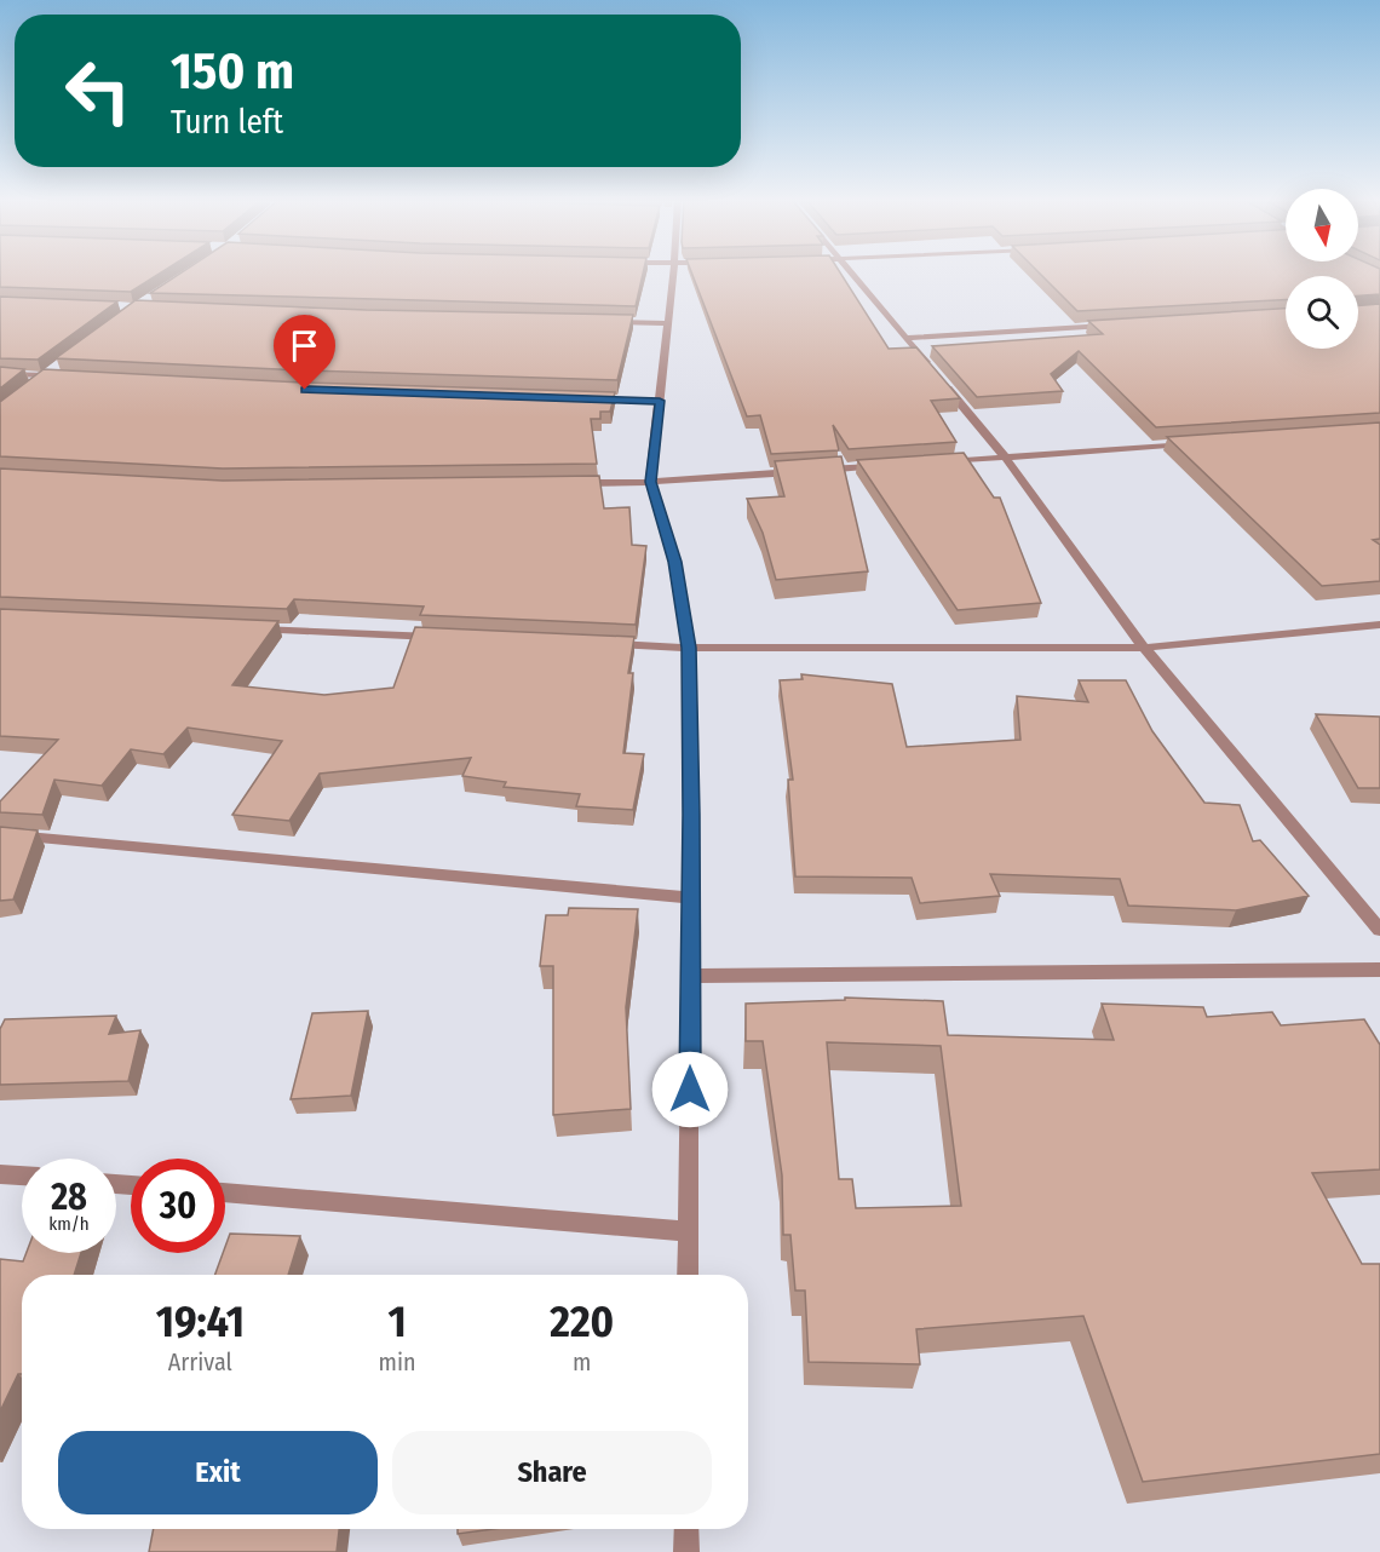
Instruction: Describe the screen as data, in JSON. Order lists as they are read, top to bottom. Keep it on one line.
{"north":"bottom","page":{"turn":["150 m","Turn left"],"speed":"28 km/h","limit":"30","eta":["19:41","Arrival","1","min","220","m"],"buttons":["Exit","Share"]}}
